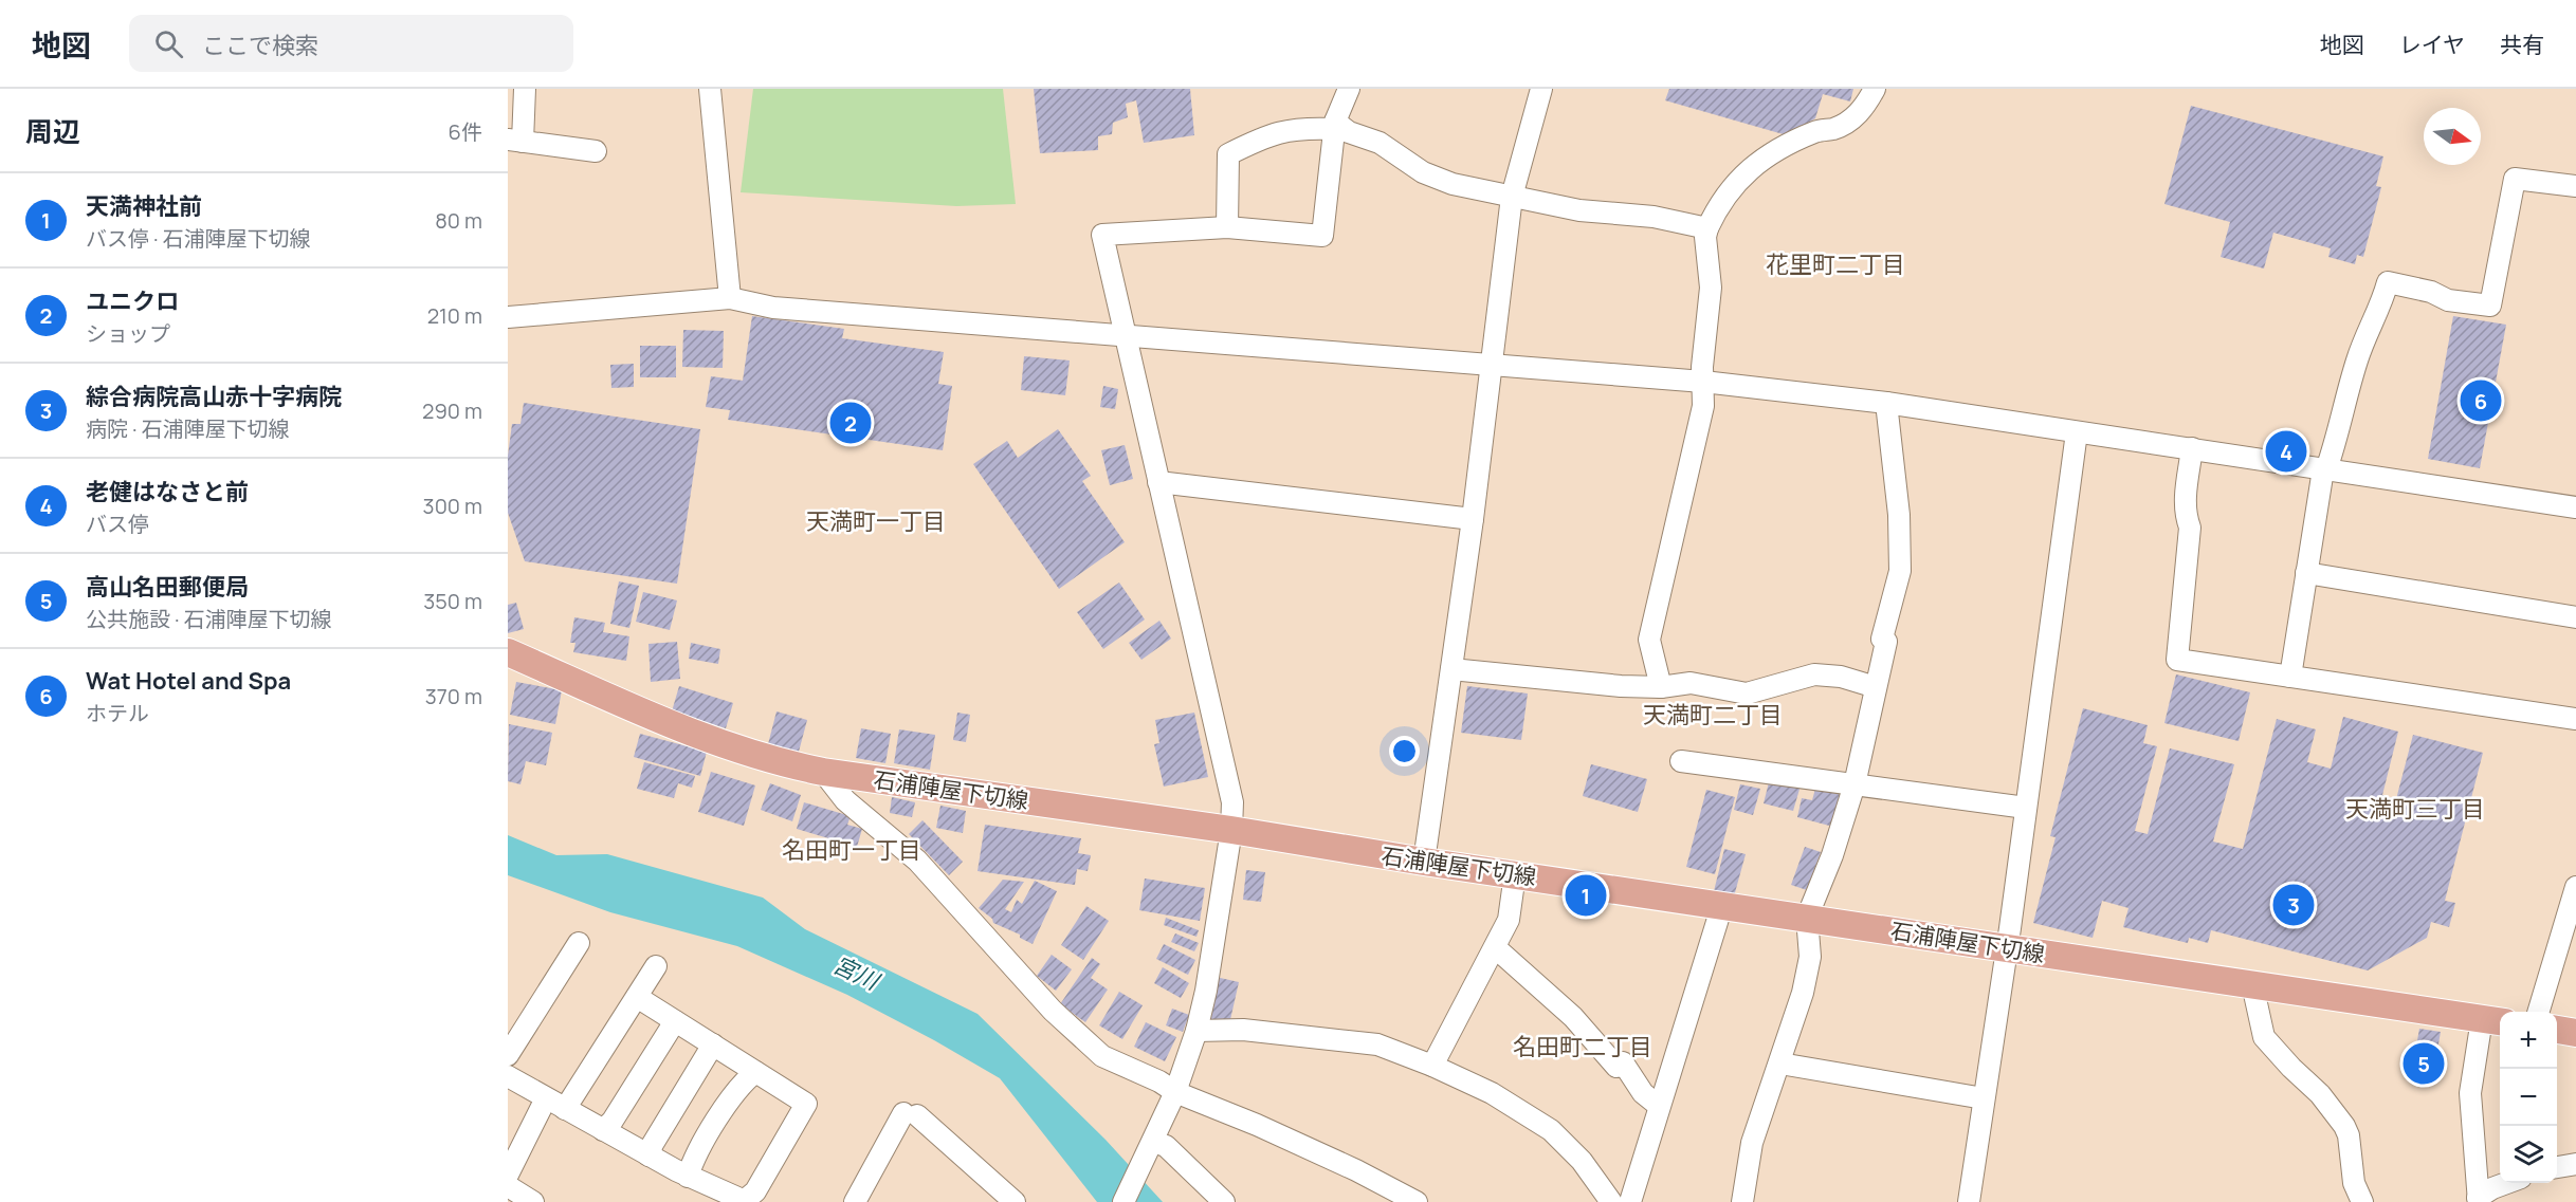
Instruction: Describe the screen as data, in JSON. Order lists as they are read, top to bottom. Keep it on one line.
{"streets":{"main road":["石浦陣屋下切線"]},"districts":["花里町二丁目","天満町一丁目","天満町二丁目","天満町三丁目","名田町一丁目","名田町二丁目"],"water":["宮川"],"north":"right","page":{"header":"地図","search":"ここで検索","nav":["地図","レイヤ","共有"],"heading":["周辺","6件"],"list":[{"mark":"1","name":"天満神社前","note":"バス停 · 石浦陣屋下切線","value":"80 m"},{"mark":"2","name":"ユニクロ","note":"ショップ","value":"210 m"},{"mark":"3","name":"綜合病院高山赤十字病院","note":"病院 · 石浦陣屋下切線","value":"290 m"},{"mark":"4","name":"老健はなさと前","note":"バス停","value":"300 m"},{"mark":"5","name":"高山名田郵便局","note":"公共施設 · 石浦陣屋下切線","value":"350 m"},{"mark":"6","name":"Wat Hotel and Spa","note":"ホテル","value":"370 m"}],"pins":["6","2","4","1","3","5"],"map_buttons":["+","−"]}}
